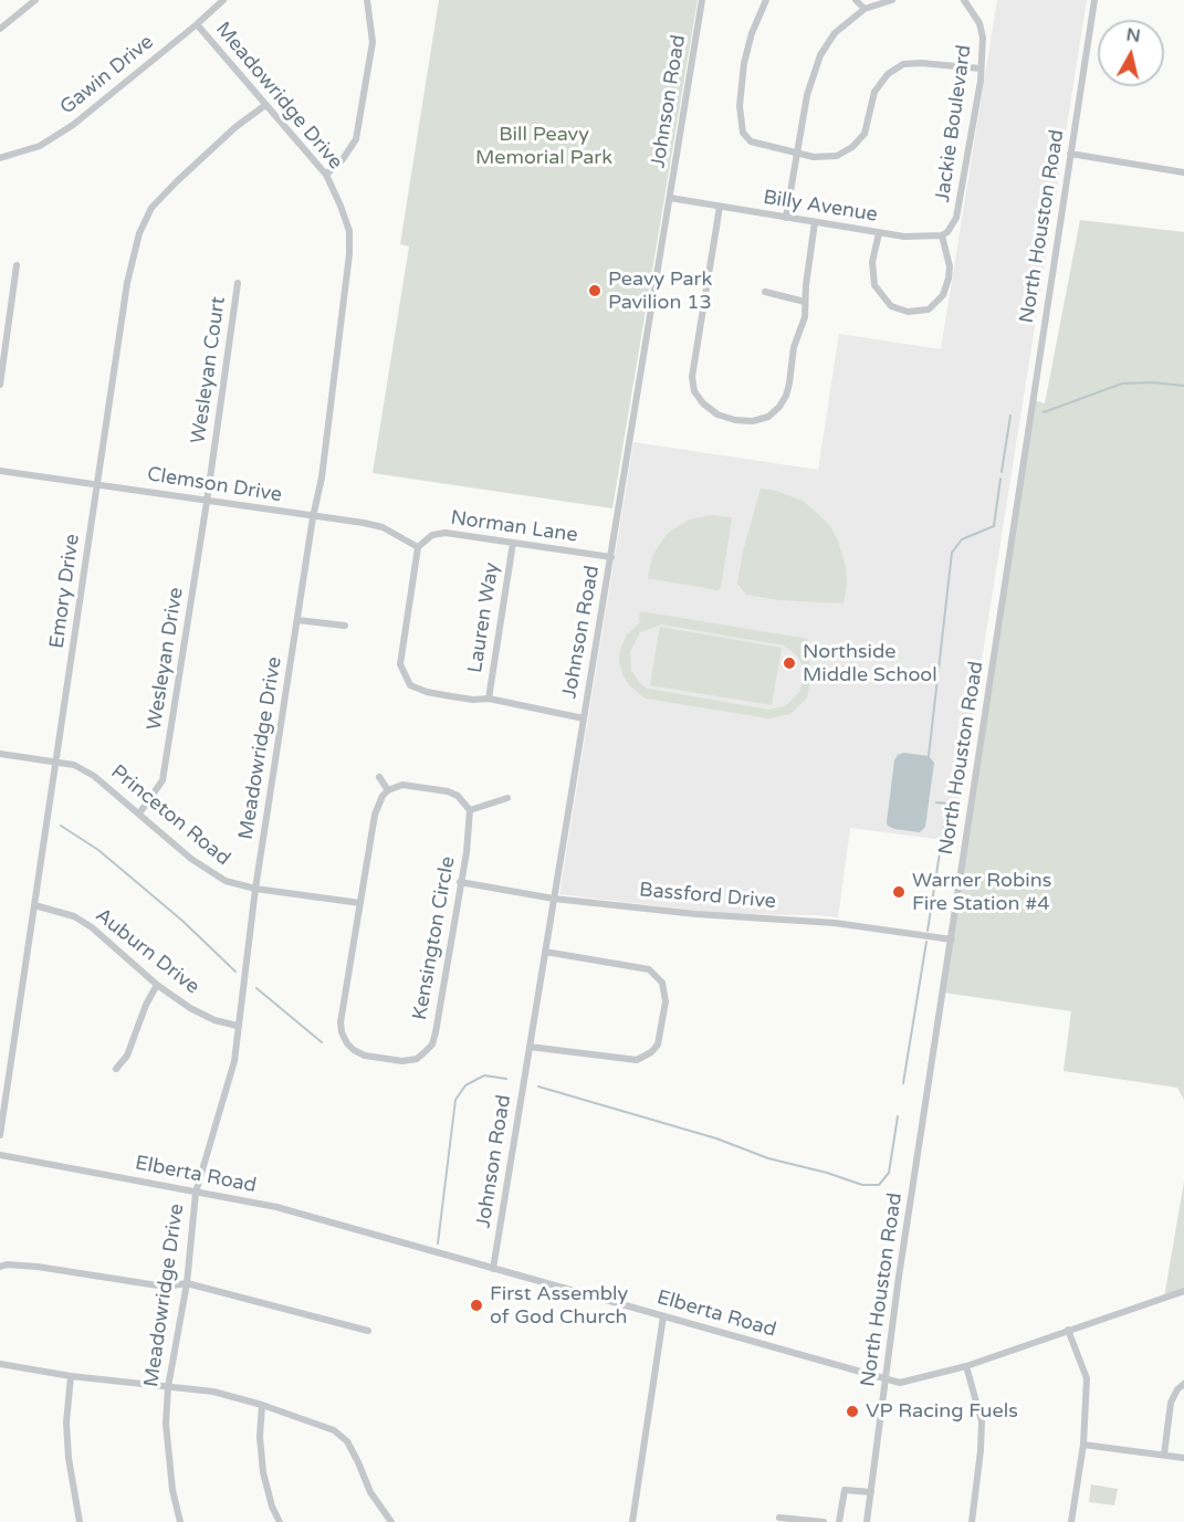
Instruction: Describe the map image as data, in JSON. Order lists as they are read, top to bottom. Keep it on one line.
{"streets":{"street":["Gawin Drive","Meadowridge Drive","Johnson Road","Jackie Boulevard","Billy Avenue","North Houston Road","Wesleyan Court","Clemson Drive","Norman Lane","Emory Drive","Lauren Way","Wesleyan Drive","Princeton Road","Bassford Drive","Kensington Circle","Auburn Drive","Elberta Road"]},"crossings":[["Gawin Drive","Meadowridge Drive"],["Meadowridge Drive","Clemson Drive"],["Meadowridge Drive","Emory Drive"],["Meadowridge Drive","Princeton Road"],["Meadowridge Drive","Auburn Drive"],["Meadowridge Drive","Elberta Road"],["Johnson Road","Billy Avenue"],["Johnson Road","Norman Lane"],["Johnson Road","Bassford Drive"],["Johnson Road","Elberta Road"],["Jackie Boulevard","Billy Avenue"],["North Houston Road","Bassford Drive"],["North Houston Road","Elberta Road"],["Wesleyan Court","Clemson Drive"],["Wesleyan Court","Wesleyan Drive"],["Clemson Drive","Norman Lane"],["Clemson Drive","Emory Drive"],["Clemson Drive","Wesleyan Drive"],["Norman Lane","Lauren Way"],["Emory Drive","Princeton Road"],["Emory Drive","Auburn Drive"],["Wesleyan Drive","Princeton Road"],["Princeton Road","Kensington Circle"],["Bassford Drive","Kensington Circle"]],"parks":["Bill Peavy Memorial Park"],"places":["Peavy Park Pavilion 13","Northside Middle School","Warner Robins Fire Station #4","First Assembly of God Church","VP Racing Fuels"],"north":"top"}
